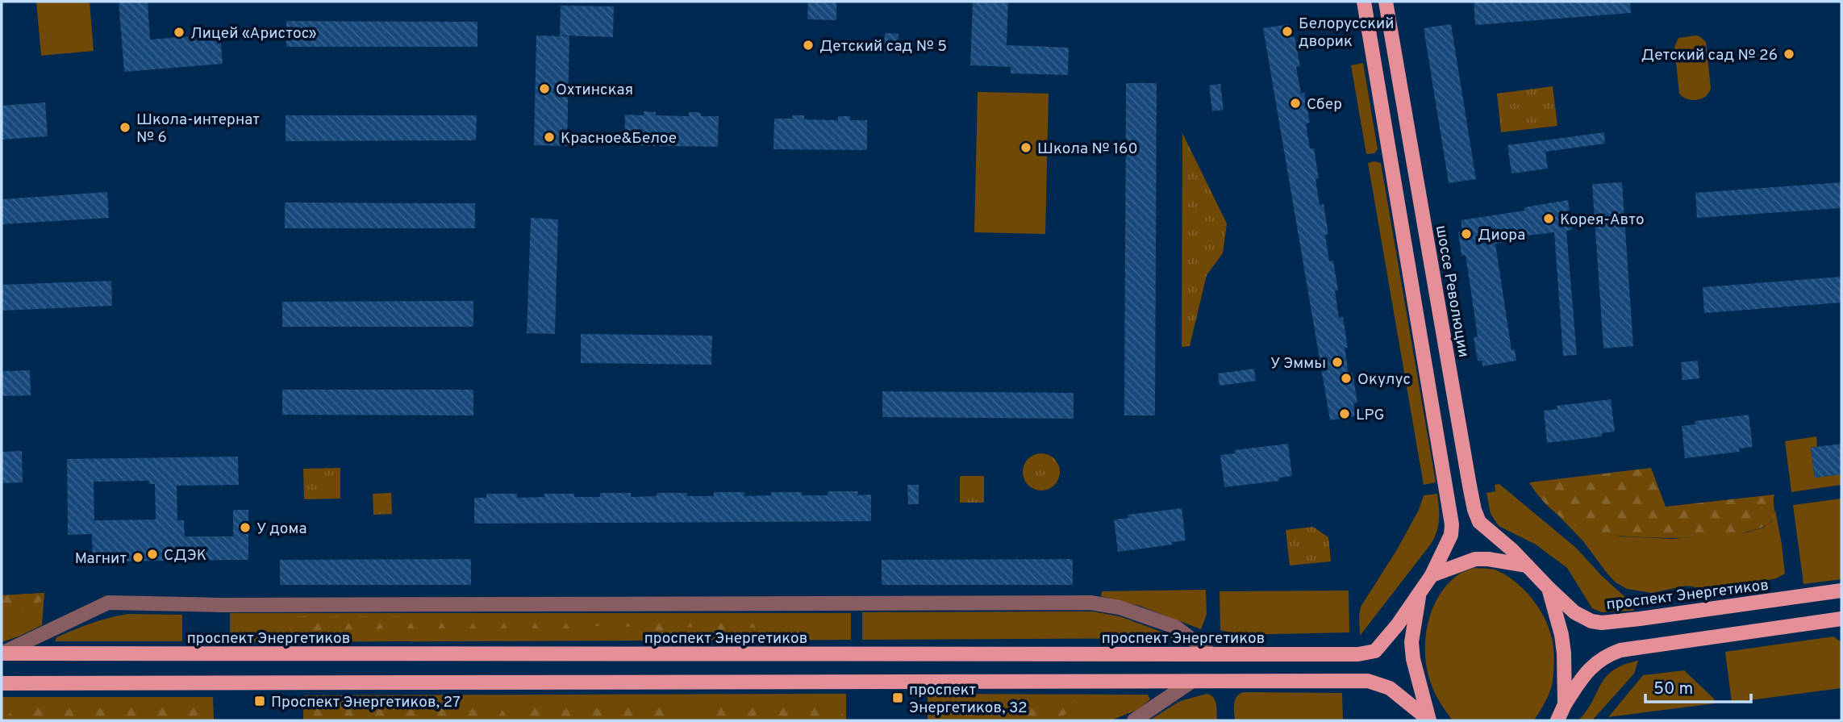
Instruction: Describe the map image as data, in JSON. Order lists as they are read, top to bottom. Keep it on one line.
{"streets":{"main road":["шоссе Революции","проспект Энергетиков"]},"crossings":[["шоссе Революции","проспект Энергетиков"]],"places":{"other":["Белорусский дворик","Лицей «Аристос»","Детский сад № 5","Детский сад № 26","Охтинская","Сбер","Школа-интернат № 6","Красное&Белое","Школа № 160","Корея-Авто","Диора","У Эммы","Окулус","LPG","У дома","СДЭК","Магнит"],"transit":["проспект Энергетиков, 32","Проспект Энергетиков, 27"]},"scale_bar":"50 m"}
